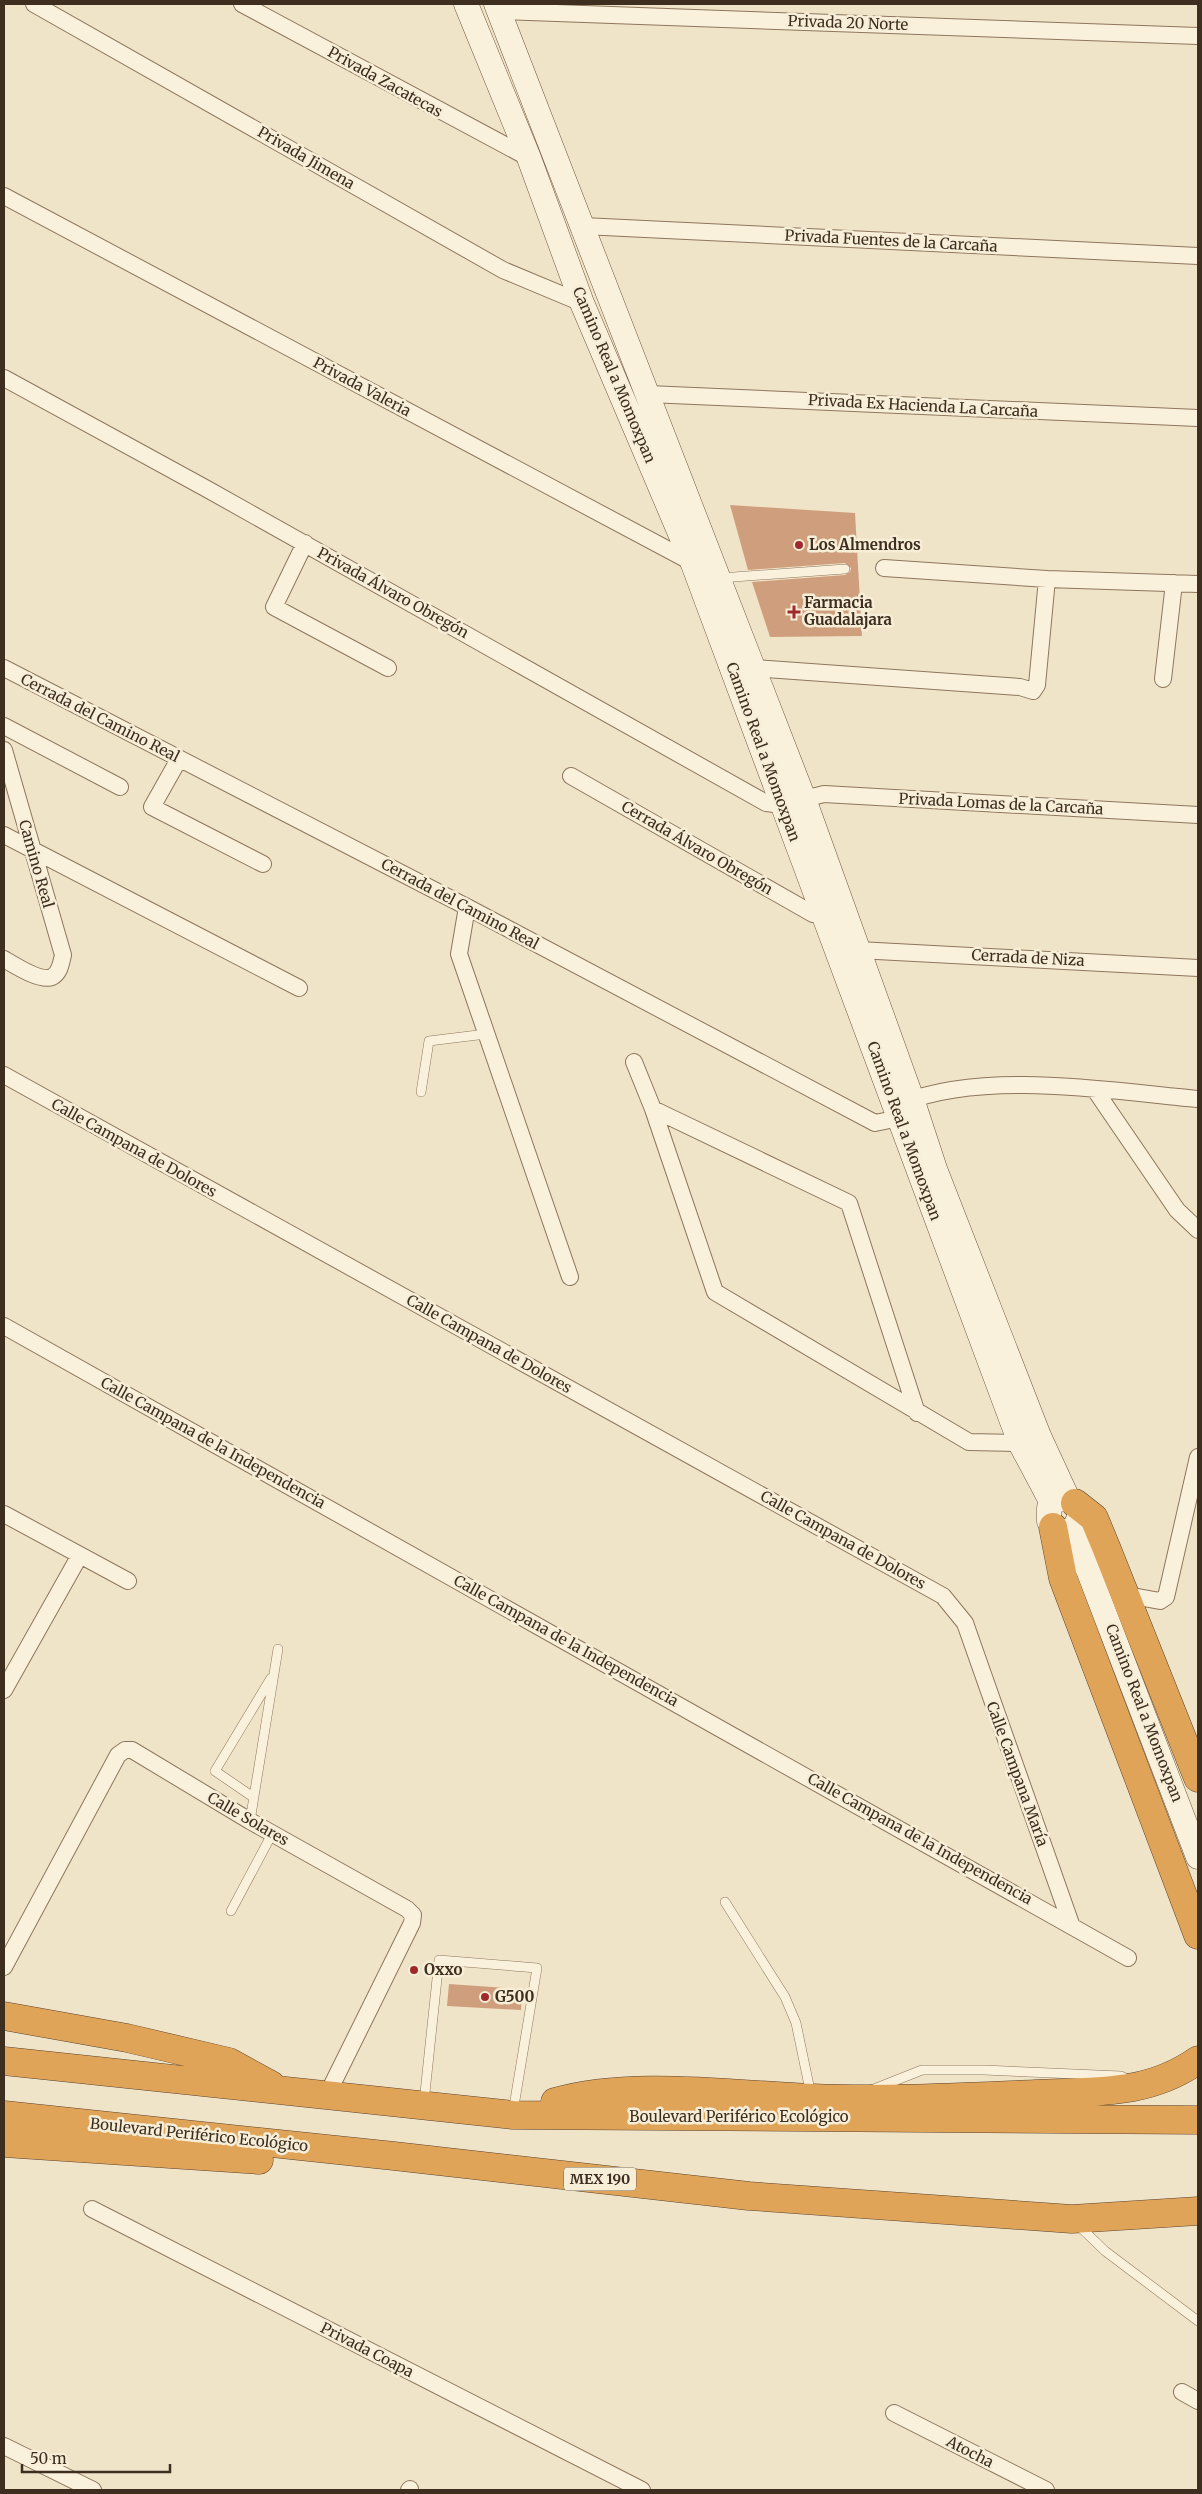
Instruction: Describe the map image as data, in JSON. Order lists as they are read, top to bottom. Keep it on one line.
{"streets":{"highway":["Boulevard Periférico Ecológico","MEX 190"],"street":["Privada 20 Norte","Privada Zacatecas","Privada Jimena","Privada Fuentes de la Carcaña","Camino Real a Momoxpan","Privada Valeria","Privada Ex Hacienda La Carcaña","Privada Álvaro Obregón","Cerrada del Camino Real","Privada Lomas de la Carcaña","Cerrada Álvaro Obregón","Camino Real","Cerrada de Niza","Calle Campana de Dolores","Calle Campana de la Independencia","Calle Campana María","Calle Solares","Privada Coapa","Atocha"]},"crossings":[["Privada 20 Norte","Camino Real a Momoxpan"],["Privada Zacatecas","Camino Real a Momoxpan"],["Privada Jimena","Camino Real a Momoxpan"],["Privada Fuentes de la Carcaña","Camino Real a Momoxpan"],["Camino Real a Momoxpan","Privada Valeria"],["Camino Real a Momoxpan","Privada Ex Hacienda La Carcaña"],["Camino Real a Momoxpan","Privada Álvaro Obregón"],["Camino Real a Momoxpan","Cerrada del Camino Real"],["Camino Real a Momoxpan","Privada Lomas de la Carcaña"],["Camino Real a Momoxpan","Cerrada Álvaro Obregón"],["Camino Real a Momoxpan","Cerrada de Niza"],["Privada Álvaro Obregón","Privada Lomas de la Carcaña"],["Calle Campana de Dolores","Calle Campana María"],["Calle Campana de la Independencia","Calle Campana María"],["Calle Solares","Boulevard Periférico Ecológico"]],"places":{"other":["Los Almendros","Oxxo","G500"],"health":["Farmacia Guadalajara"]},"scale_bar":"50 m"}
